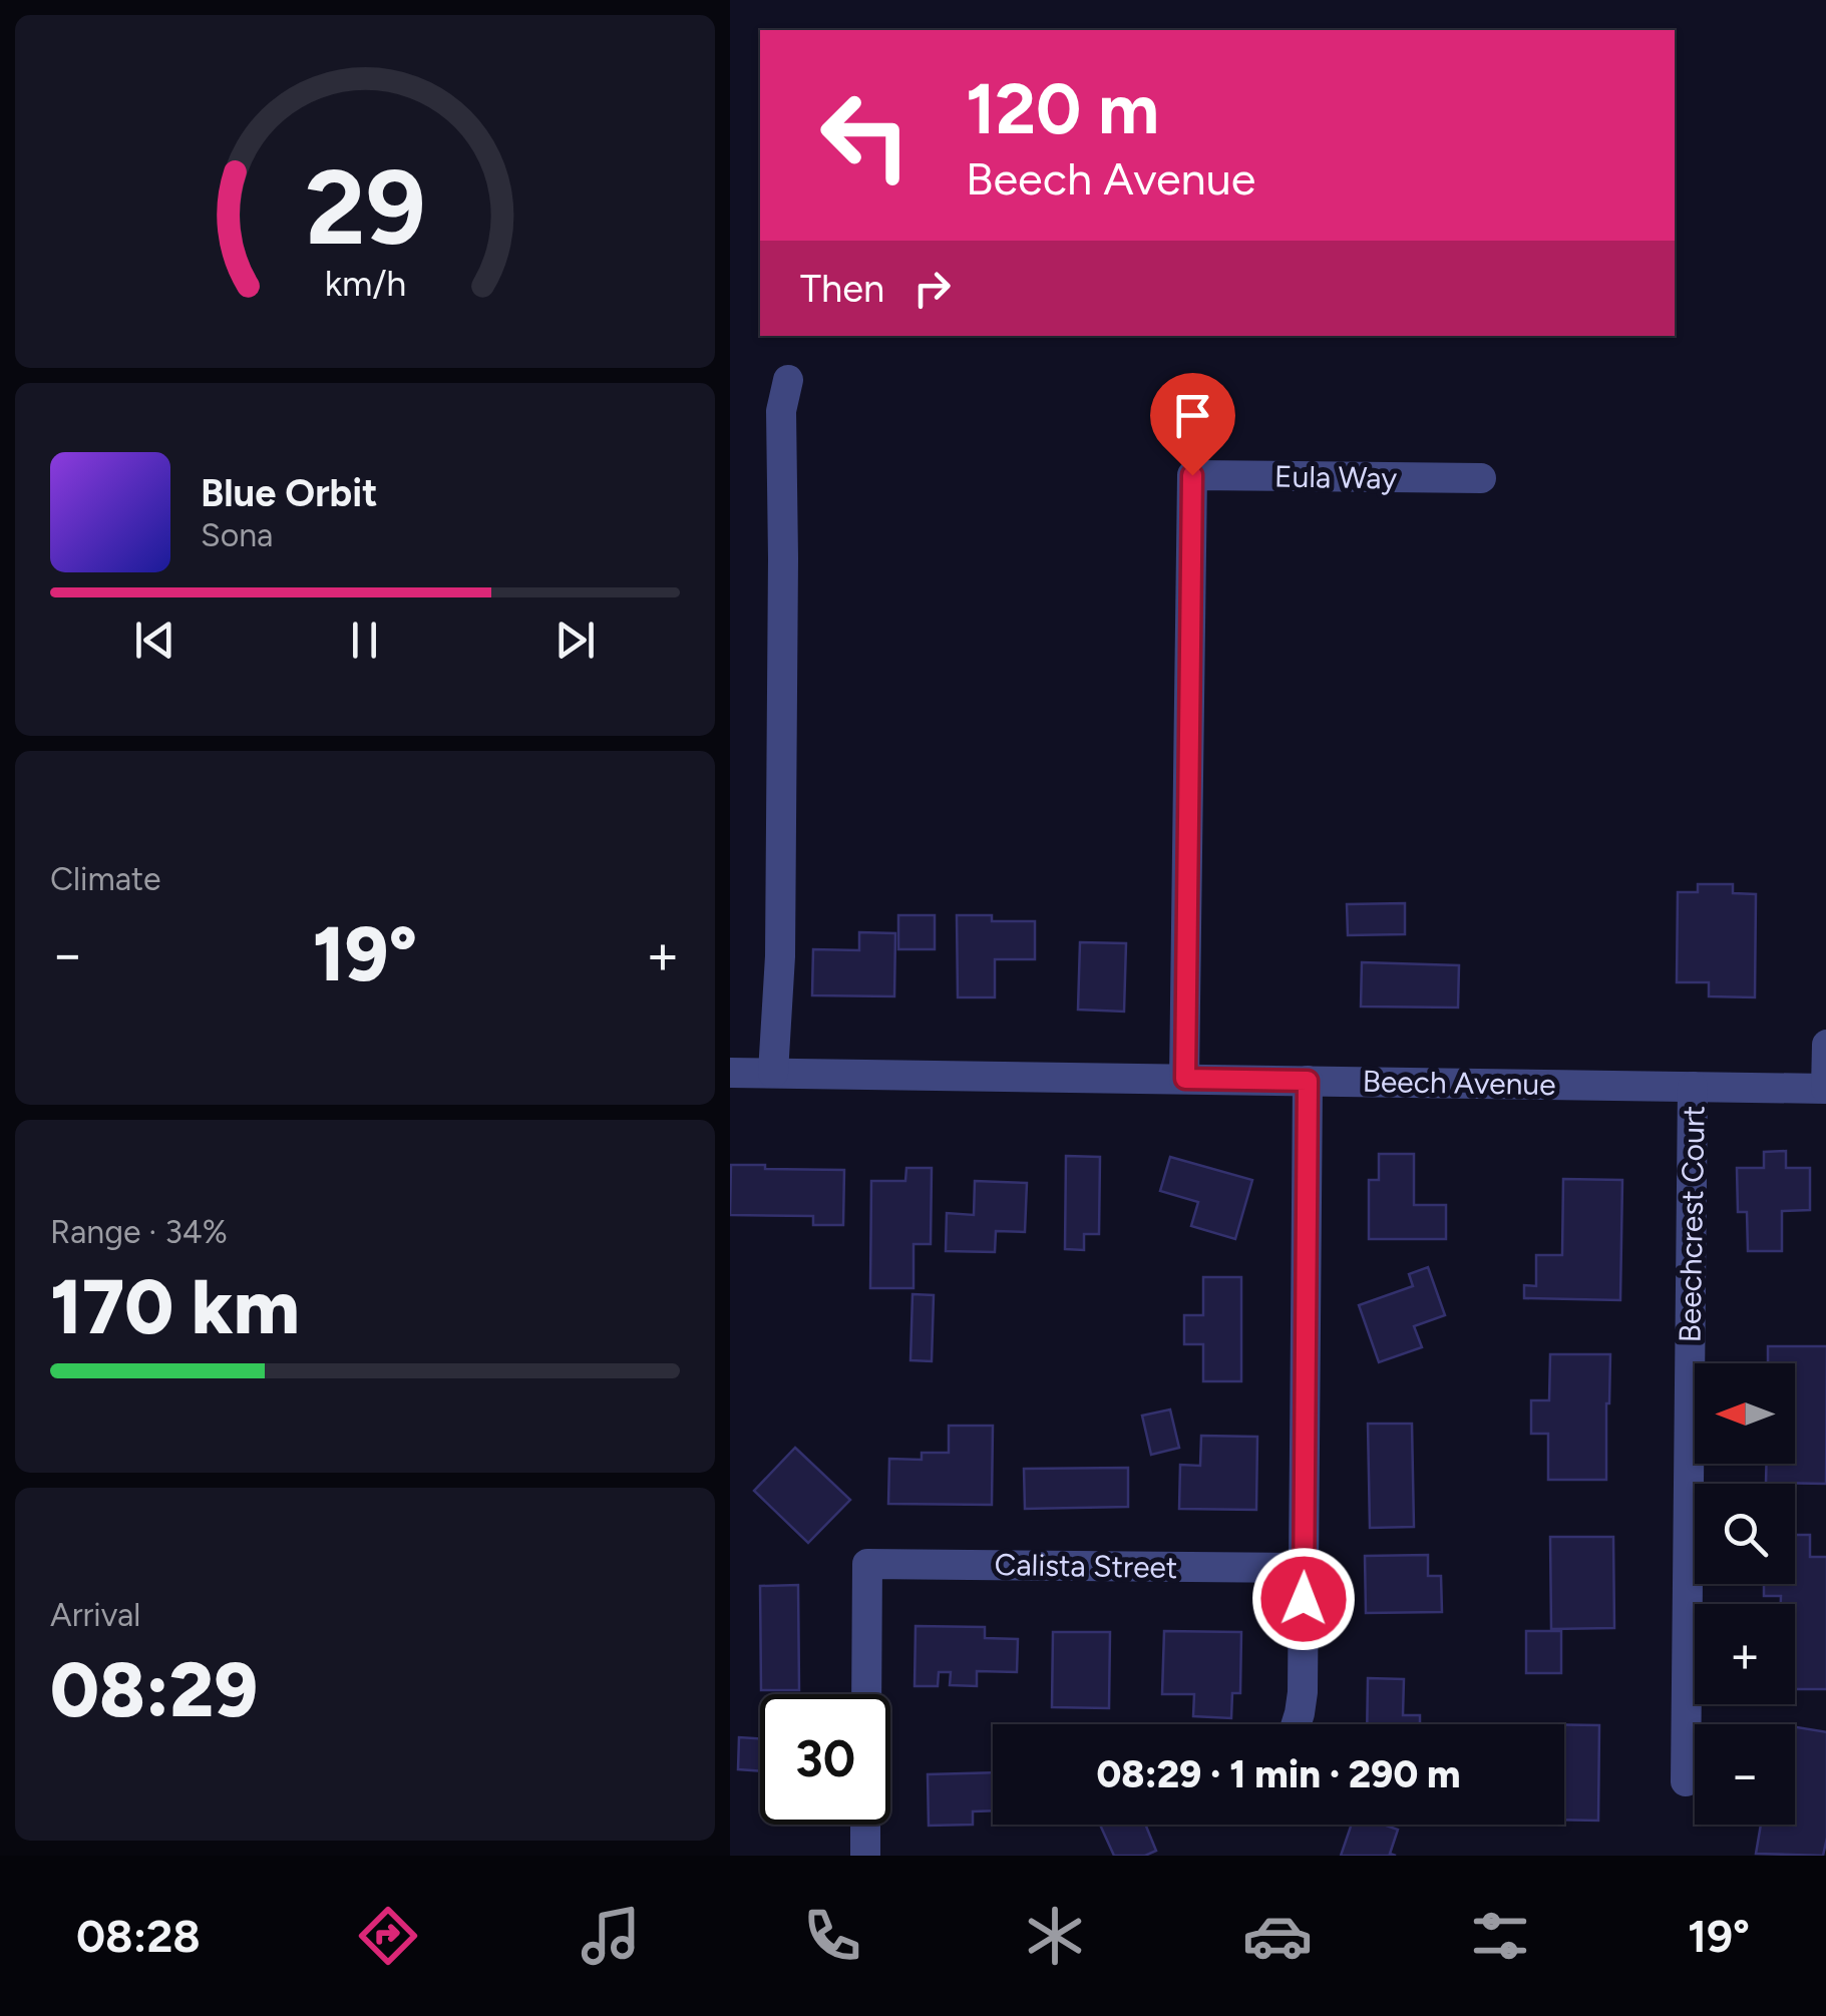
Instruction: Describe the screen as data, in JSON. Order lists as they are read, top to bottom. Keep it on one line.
{"streets":{"street":["Eula Way","Beech Avenue","Beechcrest Court","Calista Street"]},"crossings":[["Eula Way","Beech Avenue"],["Beech Avenue","Beechcrest Court"]],"north":"left","page":{"turn":["120 m","Beech Avenue"],"then":"Then","song":["Blue Orbit","Sona"],"tile":["Climate",["Range · 34%","170 km"],["Arrival","08:29"]],"heat":["−","19°","+"],"map_buttons":["+","−"],"limit":"30","trip":"08:29 · 1 min · 290 m","tabs":["08:28","19°"],"gauge":["29","km/h"]}}
